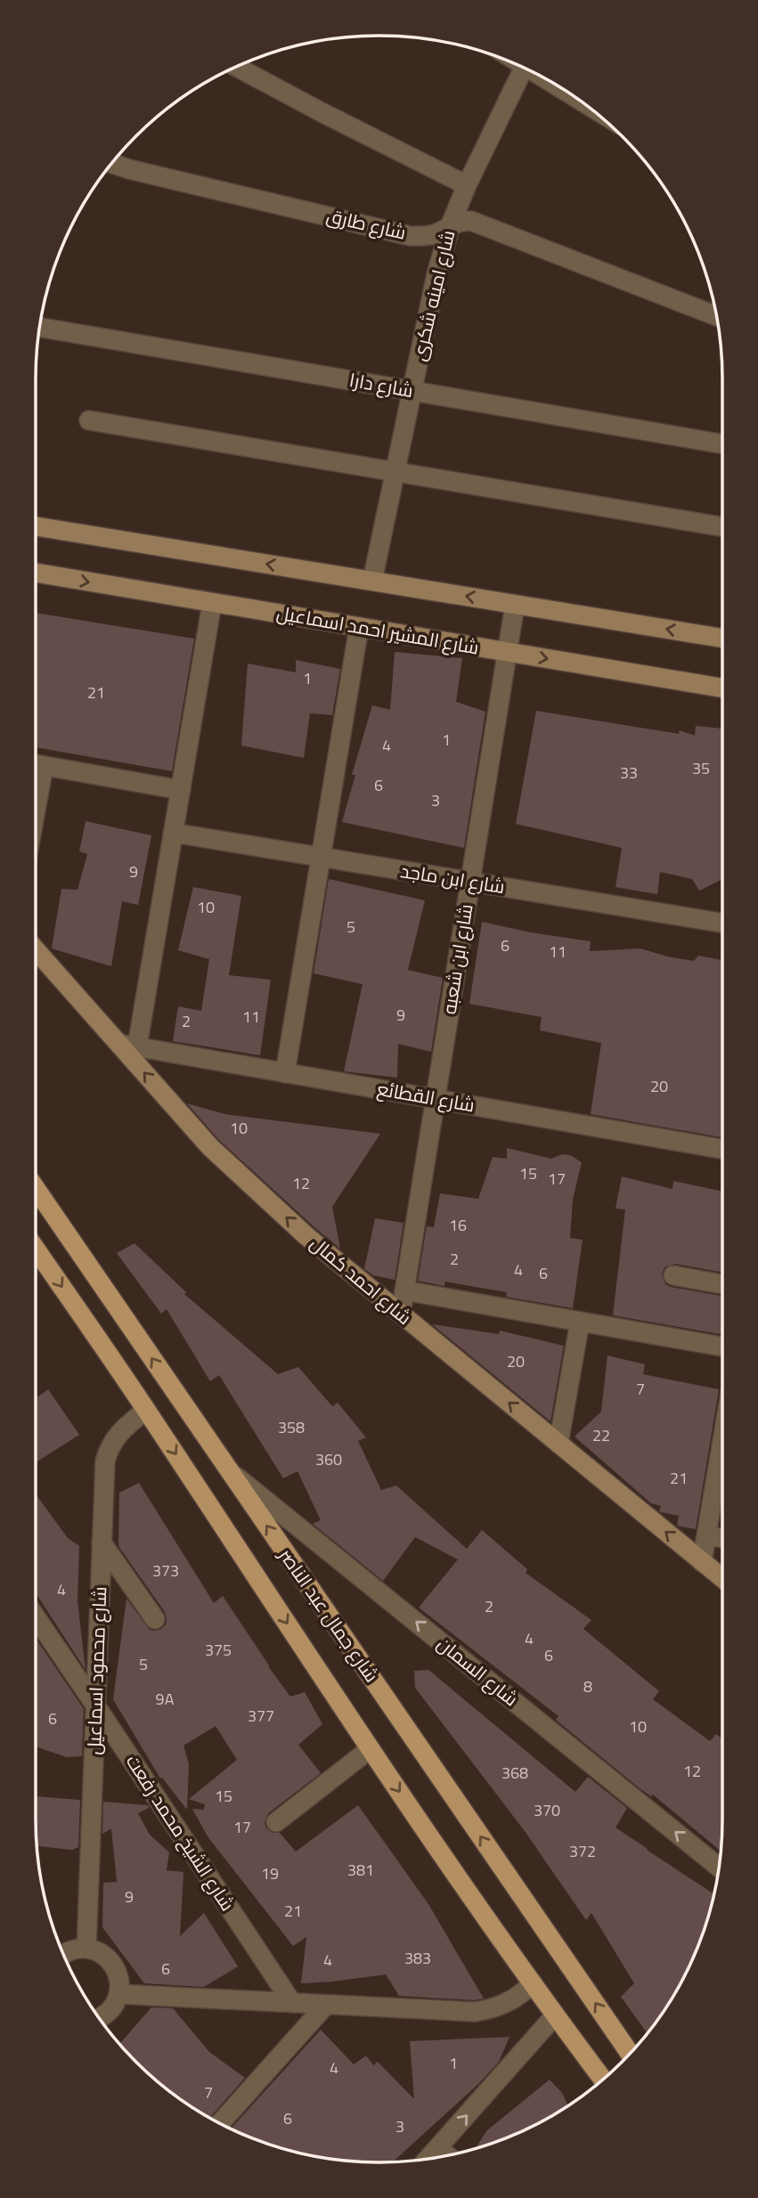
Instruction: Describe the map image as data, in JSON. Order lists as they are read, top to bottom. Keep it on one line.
{"streets":{"main road":["شارع المشير احمد اسماعيل","شارع احمد كمال","شارع جمال عبد الناصر"],"street":["شارع طارق","شارع امينه شكرى","شارع دارا","شارع ابن ماجد","شارع ابن شعبه","شارع القطائع","شارع محمود اسماعيل","شارع السمان","شارع الشيخ محمد رفعت"]},"crossings":[["شارع طارق","شارع امينه شكرى"],["شارع امينه شكرى","شارع دارا"],["شارع المشير احمد اسماعيل","شارع ابن شعبه"],["شارع ابن ماجد","شارع ابن شعبه"],["شارع ابن شعبه","شارع القطائع"],["شارع ابن شعبه","شارع احمد كمال"],["شارع القطائع","شارع احمد كمال"],["شارع جمال عبد الناصر","شارع محمود اسماعيل"],["شارع جمال عبد الناصر","شارع السمان"],["شارع محمود اسماعيل","شارع الشيخ محمد رفعت"]],"one_way":["شارع احمد كمال","شارع السمان"],"house_numbers":["1","21","1","4","35","33","6","3","9","10","5","6","11","9","11","2","20","10","15","17","12","16","2","4","6","20","7","358","22","360","21","373","4","2","4","375","6","5","8","9A","377","6","10","12","368","15","370","17","372","381","19","9","21","383","4","6","1","4","7","6","3"]}
